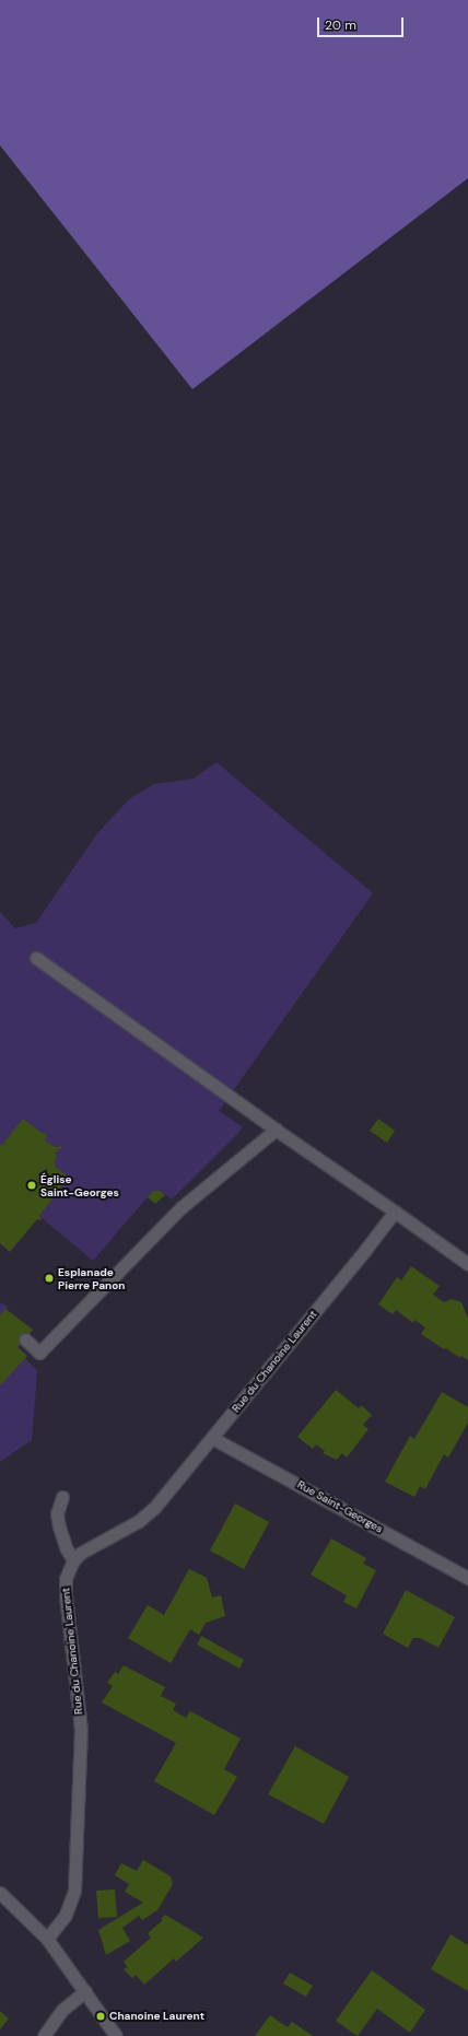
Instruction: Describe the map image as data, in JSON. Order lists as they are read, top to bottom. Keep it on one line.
{"streets":{"street":["Rue du Chanoine Laurent","Rue Saint-Georges"]},"crossings":[["Rue du Chanoine Laurent","Rue Saint-Georges"]],"places":["Église Saint-Georges","Esplanade Pierre Panon","Chanoine Laurent"],"scale_bar":"20 m"}
